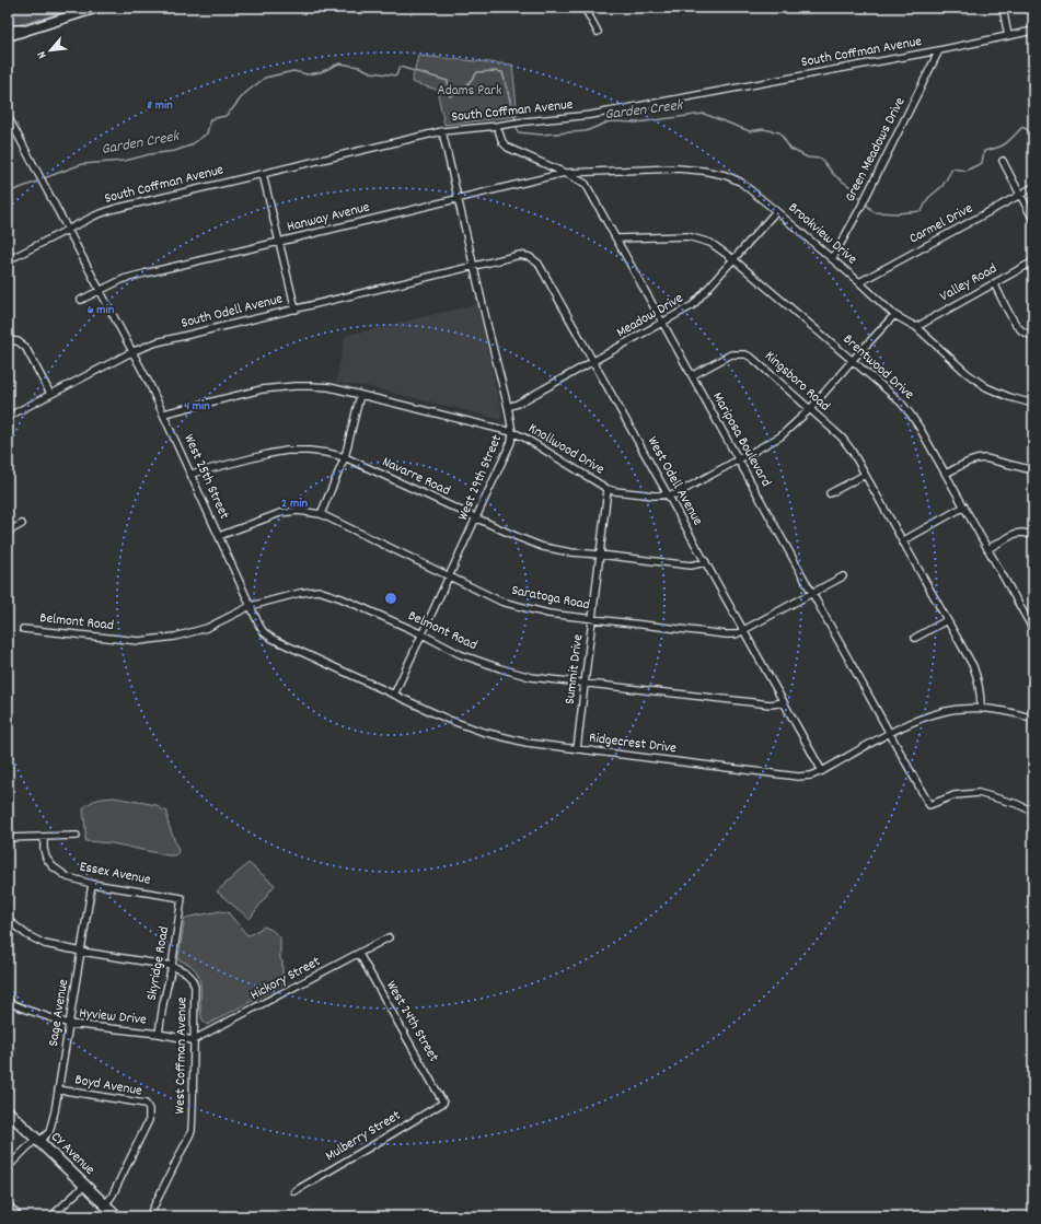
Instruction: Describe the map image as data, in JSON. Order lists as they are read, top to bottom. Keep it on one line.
{"streets":{"main road":["CY Avenue"],"street":["South Coffman Avenue","Green Meadows Drive","Hanway Avenue","Carmel Drive","Brookview Drive","Valley Road","South Odell Avenue","Meadow Drive","Brentwood Drive","Kingsboro Road","Mariposa Boulevard","Knollwood Drive","West 25th Street","Navarre Road","West 29th Street","West Odell Avenue","Saratoga Road","Belmont Road","Summit Drive","Ridgecrest Drive","Essex Avenue","Skyridge Road","Hickory Street","Sage Avenue","Hyview Drive","West 24th Street","West Coffman Avenue","Boyd Avenue","Mulberry Street"]},"crossings":[["South Coffman Avenue","Green Meadows Drive"],["South Coffman Avenue","Mariposa Boulevard"],["South Coffman Avenue","West 25th Street"],["South Coffman Avenue","West 29th Street"],["Green Meadows Drive","Brookview Drive"],["Hanway Avenue","Brookview Drive"],["Hanway Avenue","Mariposa Boulevard"],["Hanway Avenue","West 25th Street"],["Hanway Avenue","West 29th Street"],["Carmel Drive","Brookview Drive"],["Brookview Drive","Valley Road"],["Brookview Drive","Meadow Drive"],["Brookview Drive","Mariposa Boulevard"],["Brookview Drive","Knollwood Drive"],["South Odell Avenue","West 25th Street"],["South Odell Avenue","West 29th Street"],["South Odell Avenue","West Odell Avenue"],["Meadow Drive","Brentwood Drive"],["Meadow Drive","Mariposa Boulevard"],["Meadow Drive","West 29th Street"],["Meadow Drive","West Odell Avenue"],["Brentwood Drive","Mariposa Boulevard"],["Brentwood Drive","Knollwood Drive"],["Kingsboro Road","Mariposa Boulevard"],["Kingsboro Road","Knollwood Drive"],["Kingsboro Road","Ridgecrest Drive"],["Mariposa Boulevard","Knollwood Drive"],["Mariposa Boulevard","Saratoga Road"],["Mariposa Boulevard","Ridgecrest Drive"],["Knollwood Drive","West 25th Street"],["Knollwood Drive","West 29th Street"],["Knollwood Drive","West Odell Avenue"],["Knollwood Drive","Summit Drive"],["West 25th Street","Navarre Road"],["West 25th Street","Saratoga Road"],["West 25th Street","Belmont Road"],["West 25th Street","Ridgecrest Drive"],["Navarre Road","West 29th Street"],["Navarre Road","West Odell Avenue"],["Navarre Road","Summit Drive"],["West 29th Street","West Odell Avenue"],["West 29th Street","Saratoga Road"],["West 29th Street","Belmont Road"],["West 29th Street","Ridgecrest Drive"],["West Odell Avenue","Saratoga Road"],["West Odell Avenue","Belmont Road"],["West Odell Avenue","Ridgecrest Drive"],["Saratoga Road","Summit Drive"],["Belmont Road","Summit Drive"],["Belmont Road","Ridgecrest Drive"],["Summit Drive","Ridgecrest Drive"],["Essex Avenue","Skyridge Road"],["Essex Avenue","Sage Avenue"],["Skyridge Road","Hyview Drive"],["Skyridge Road","West Coffman Avenue"],["Hickory Street","Hyview Drive"],["Hickory Street","West 24th Street"],["Hickory Street","West Coffman Avenue"],["Sage Avenue","Hyview Drive"],["Sage Avenue","West Coffman Avenue"],["Sage Avenue","Boyd Avenue"],["Sage Avenue","CY Avenue"],["Hyview Drive","West Coffman Avenue"],["West 24th Street","Mulberry Street"],["Boyd Avenue","CY Avenue"]],"water":["Garden Creek"],"parks":["Adams Park"],"north":"bottom left","rings":["8 min","6 min","4 min","2 min"]}
